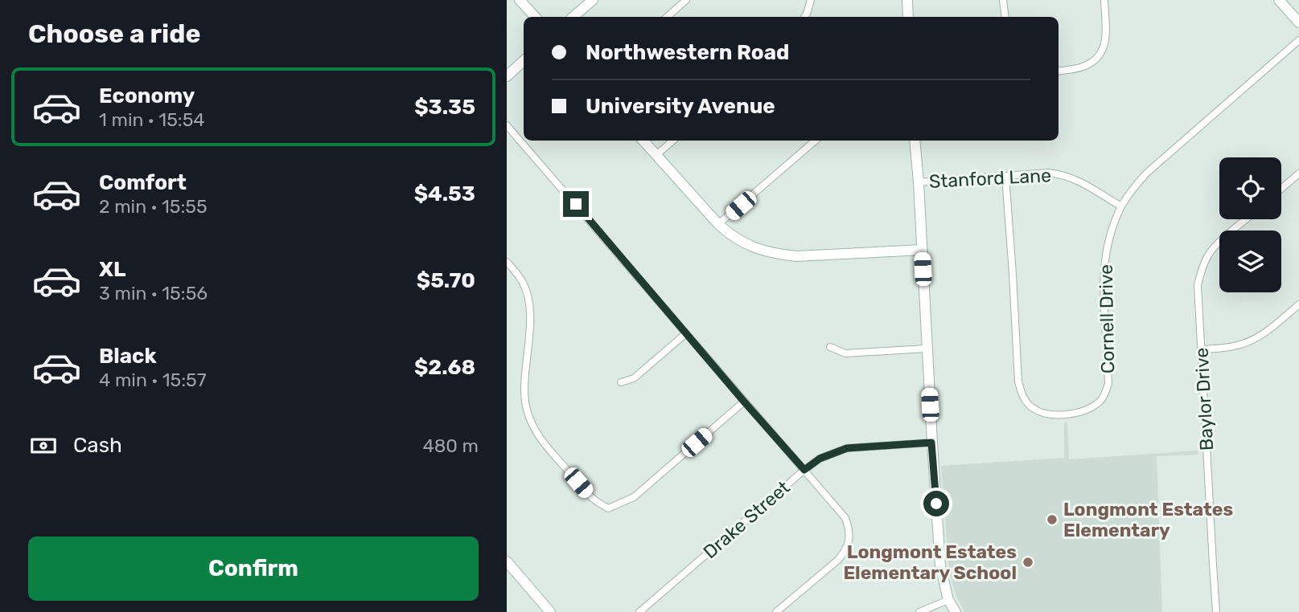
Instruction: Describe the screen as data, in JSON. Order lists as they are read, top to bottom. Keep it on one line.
{"streets":{"street":["Stanford Lane","Cornell Drive","Baylor Drive","Drake Street"]},"crossings":[["Stanford Lane","Cornell Drive"]],"places":["Longmont Estates Elementary","Longmont Estates Elementary School"],"page":{"heading":"Choose a ride","banner":["Northwestern Road","University Avenue"],"list":[{"name":"Economy","note":"1 min · 15:54","value":"$3.35"},{"name":"Comfort","note":"2 min · 15:55","value":"$4.53"},{"name":"XL","note":"3 min · 15:56","value":"$5.70"},{"name":"Black","note":"4 min · 15:57","value":"$2.68"}],"pay":["Cash","480 m"],"buttons":"Confirm"}}
